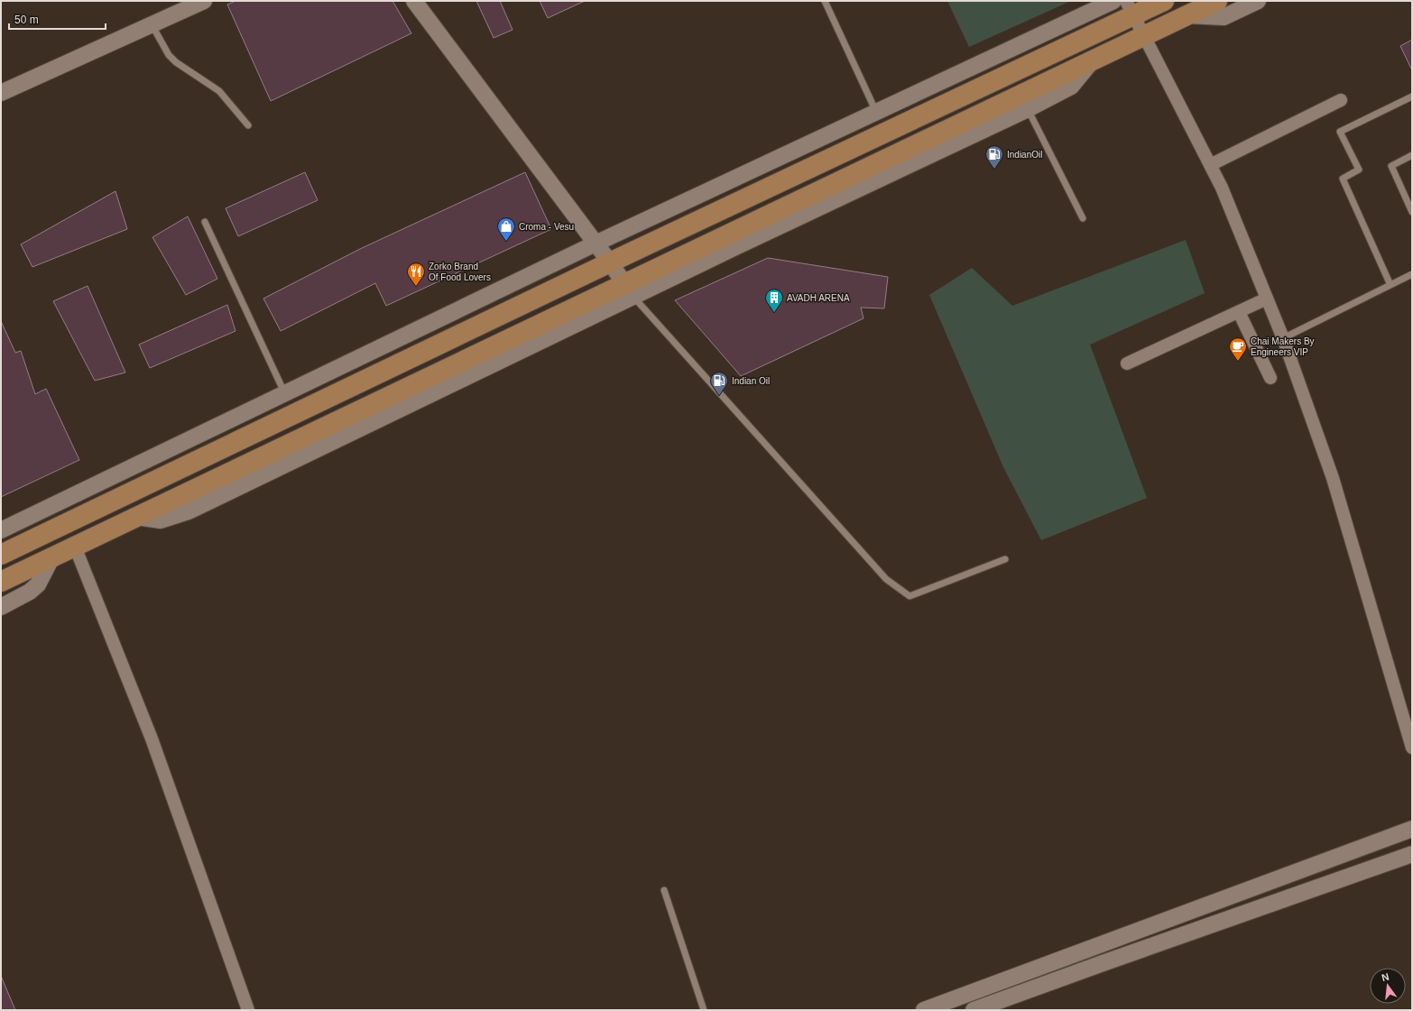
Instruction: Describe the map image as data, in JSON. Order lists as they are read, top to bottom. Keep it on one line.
{"places":{"fuel station":["IndianOil","Indian Oil"],"shop":["Croma - Vesu"],"restaurant":["Zorko Brand Of Food Lovers"],"building":["AVADH ARENA"],"cafe":["Chai Makers By Engineers VIP"]},"scale_bar":"50 m","north":"top"}
